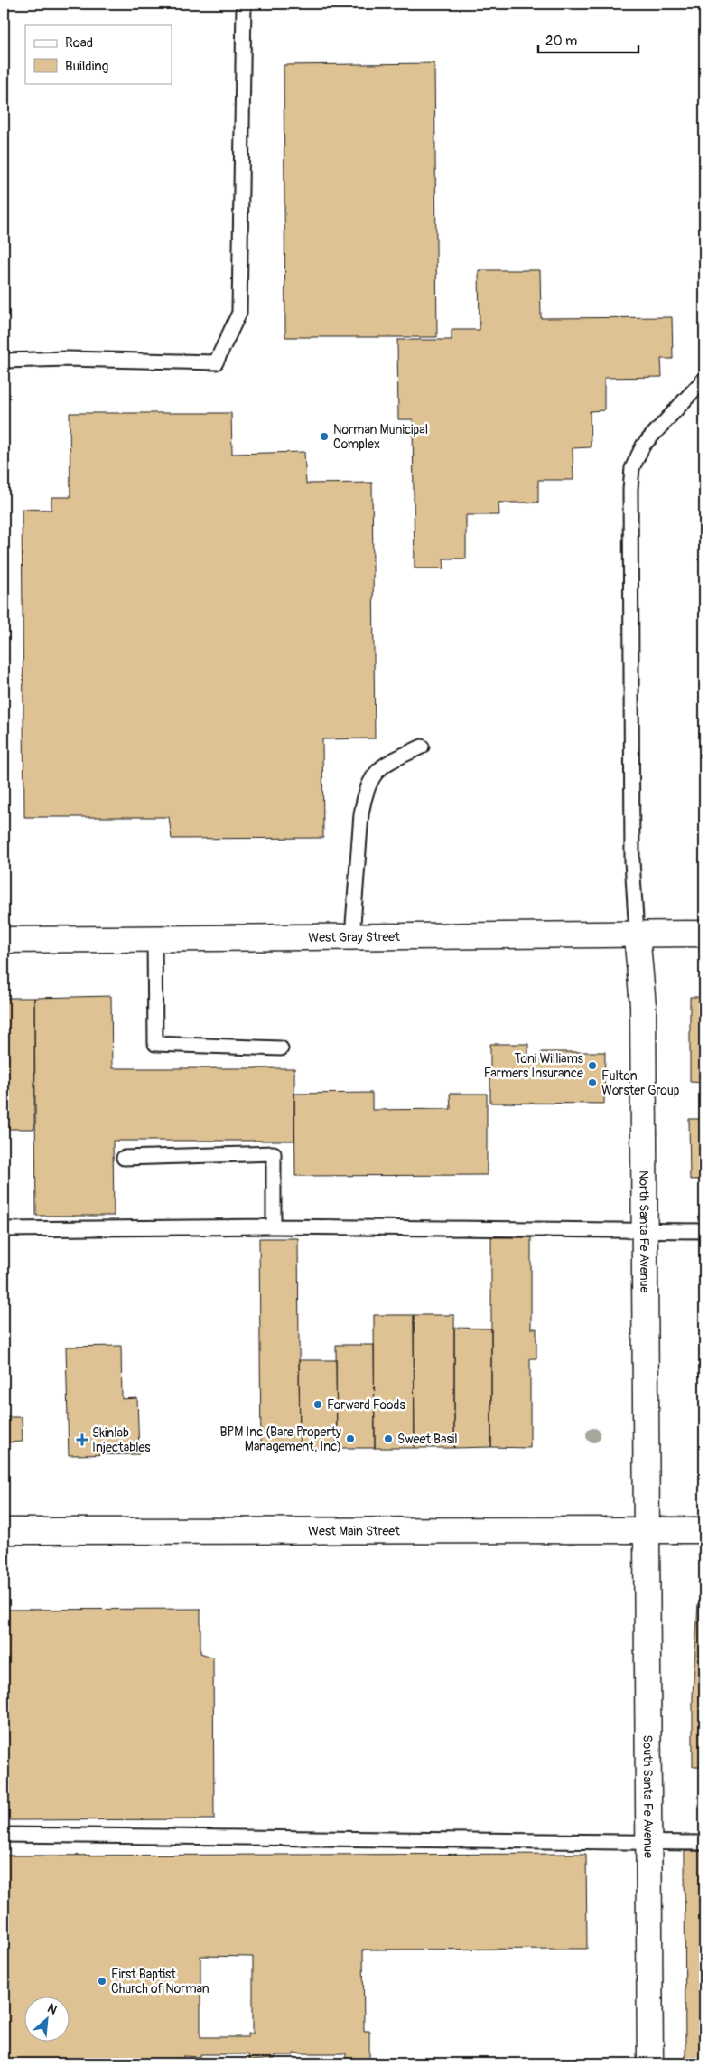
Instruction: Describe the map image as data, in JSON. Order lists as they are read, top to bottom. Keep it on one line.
{"streets":{"main road":["West Gray Street","North Santa Fe Avenue","West Main Street","South Santa Fe Avenue"]},"crossings":[["West Gray Street","North Santa Fe Avenue"],["North Santa Fe Avenue","West Main Street"],["North Santa Fe Avenue","South Santa Fe Avenue"],["West Main Street","South Santa Fe Avenue"]],"places":{"other":["Norman Municipal Complex","Toni Williams Farmers Insurance","Fulton Worster Group","Forward Foods","BPM Inc (Bare Property Management, Inc)","Sweet Basil","First Baptist Church of Norman"],"health":["Skinlab Injectables"]},"legend":["Road","Building"],"scale_bar":"20 m","north":"top right"}
